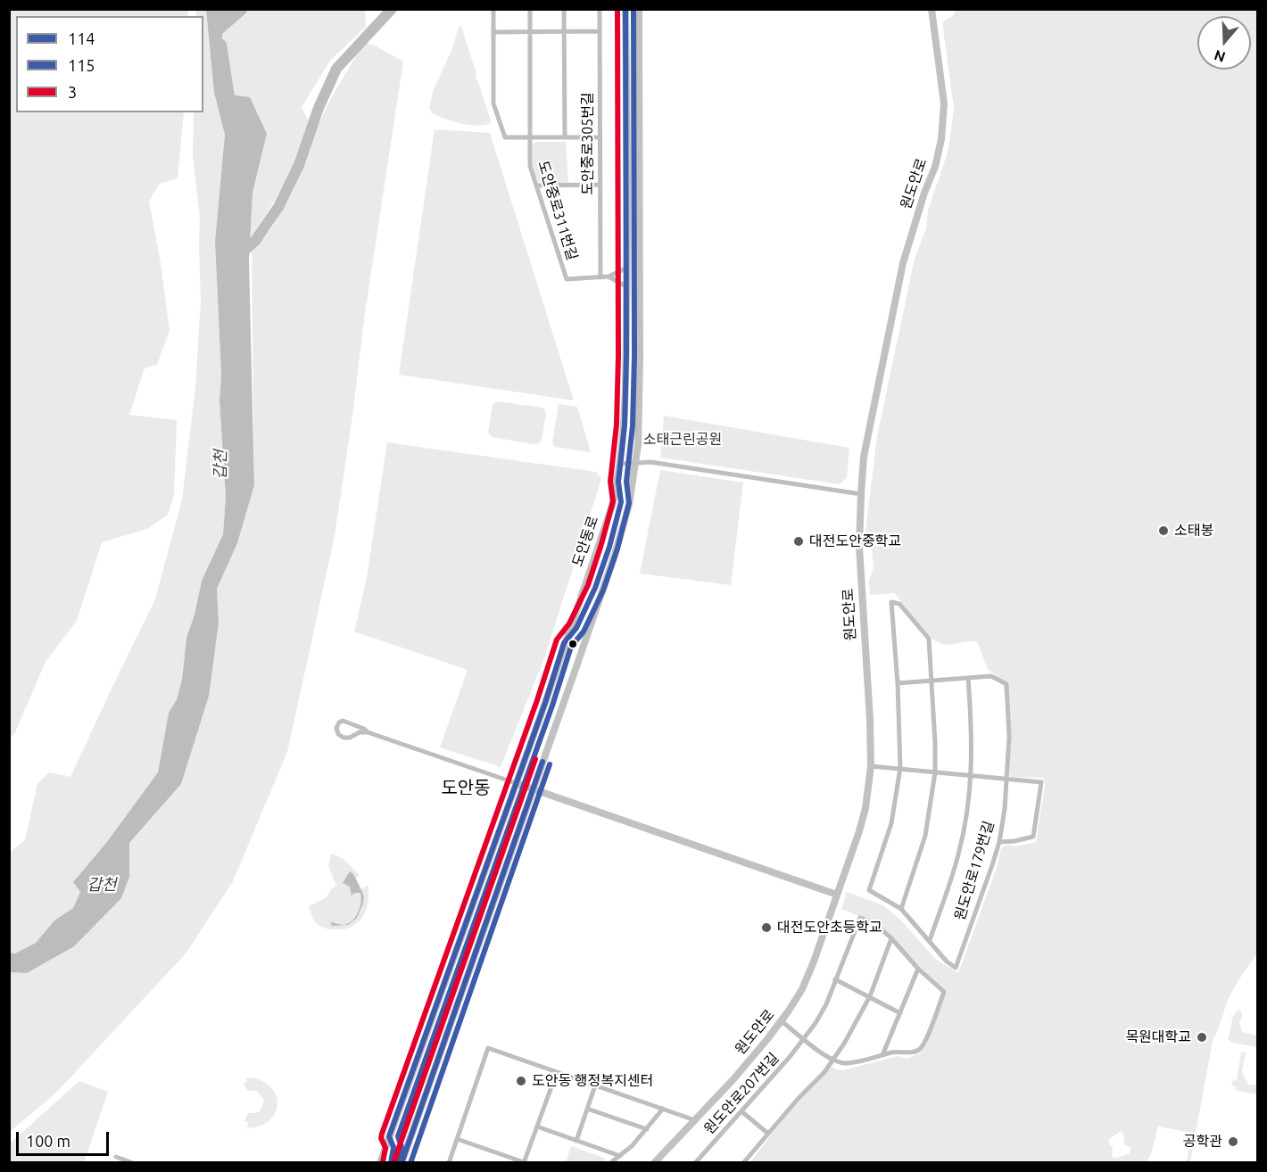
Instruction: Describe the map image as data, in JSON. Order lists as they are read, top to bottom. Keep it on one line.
{"streets":{"main road":["원도안로","도안동로"],"street":["도안중로305번길","도안중로311번길","원도안로179번길","원도안로207번길"]},"crossings":[["도안중로305번길","도안중로311번길"],["도안중로311번길","도안동로"]],"districts":["도안동"],"water":["갑천"],"parks":["소태근린공원"],"places":["소태봉","대전도안중학교","대전도안초등학교","목원대학교","도안동 행정복지센터","공학관"],"lines":["transit line 114","transit line 115","transit line 3"],"legend":["114","115","3"],"scale_bar":"100 m","north":"bottom"}
